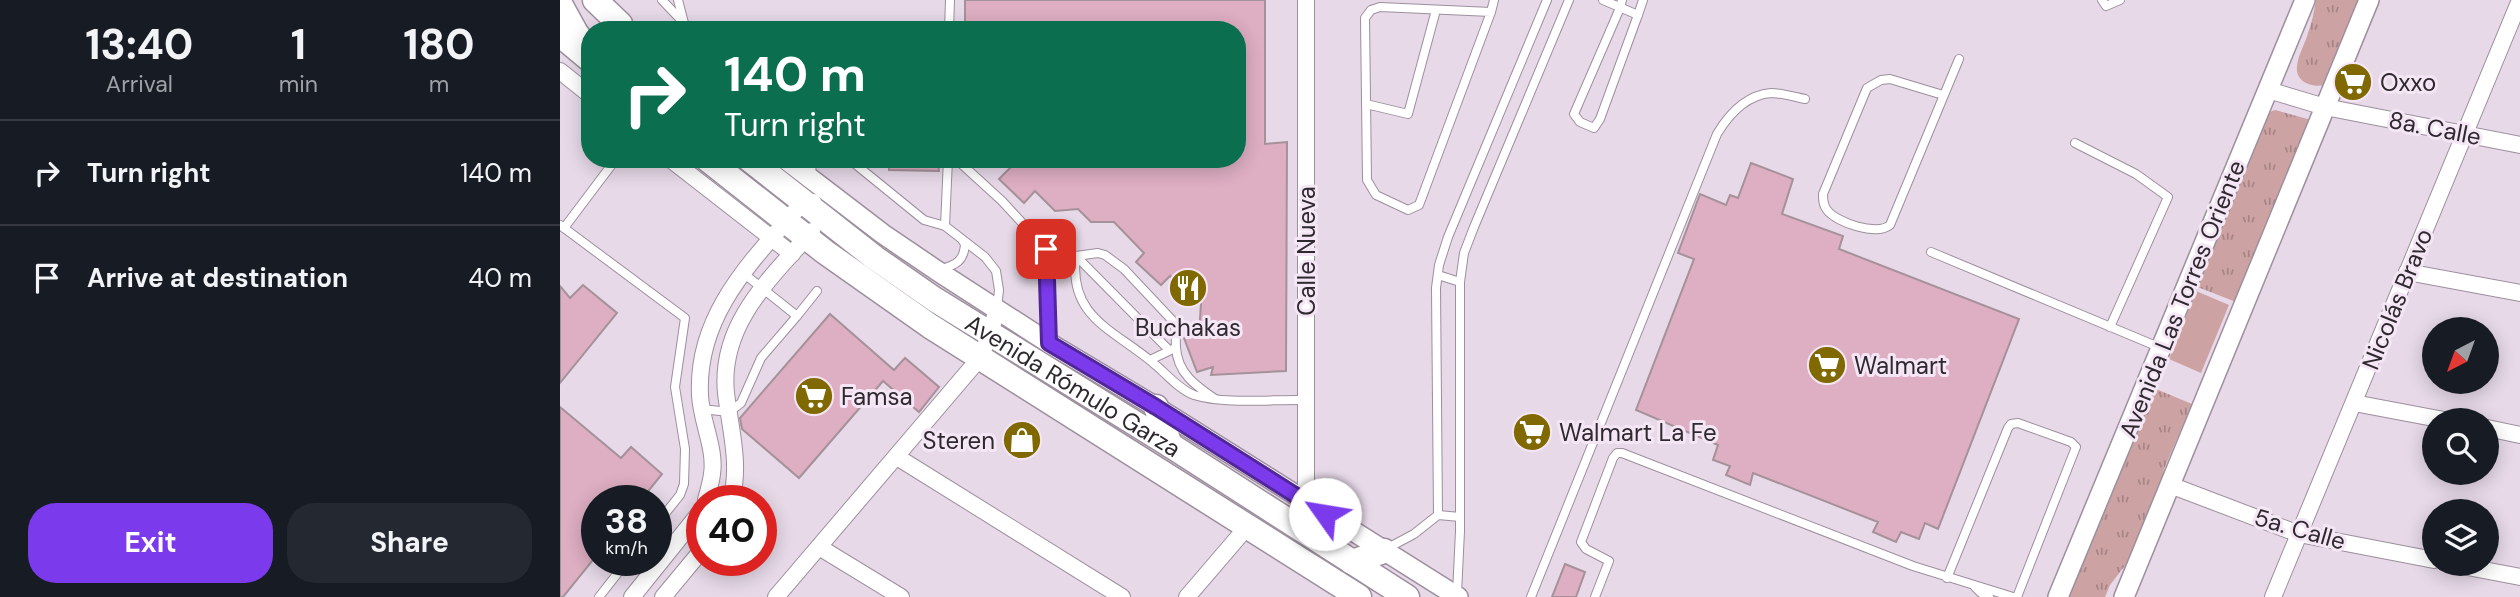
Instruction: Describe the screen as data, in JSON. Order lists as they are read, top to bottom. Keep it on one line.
{"streets":{"main road":["Avenida Rómulo Garza"],"street":["8a. Calle","Calle Nueva","Avenida Las Torres Oriente","Nicolás Bravo","5a. Calle"]},"crossings":[["8a. Calle","Avenida Las Torres Oriente"],["8a. Calle","Nicolás Bravo"],["Nicolás Bravo","5a. Calle"]],"places":{"supermarket":["Oxxo","Walmart","Famsa","Walmart La Fe"],"restaurant":["Buchakas"],"shop":["Steren"]},"north":"bottom left","page":{"eta":["13:40","Arrival","1","min","180","m"],"turn":["140 m","Turn right"],"list":[{"name":"Turn right","value":"140 m"},{"name":"Arrive at destination","value":"40 m"}],"speed":"38 km/h","limit":"40","buttons":["Exit","Share"]}}
